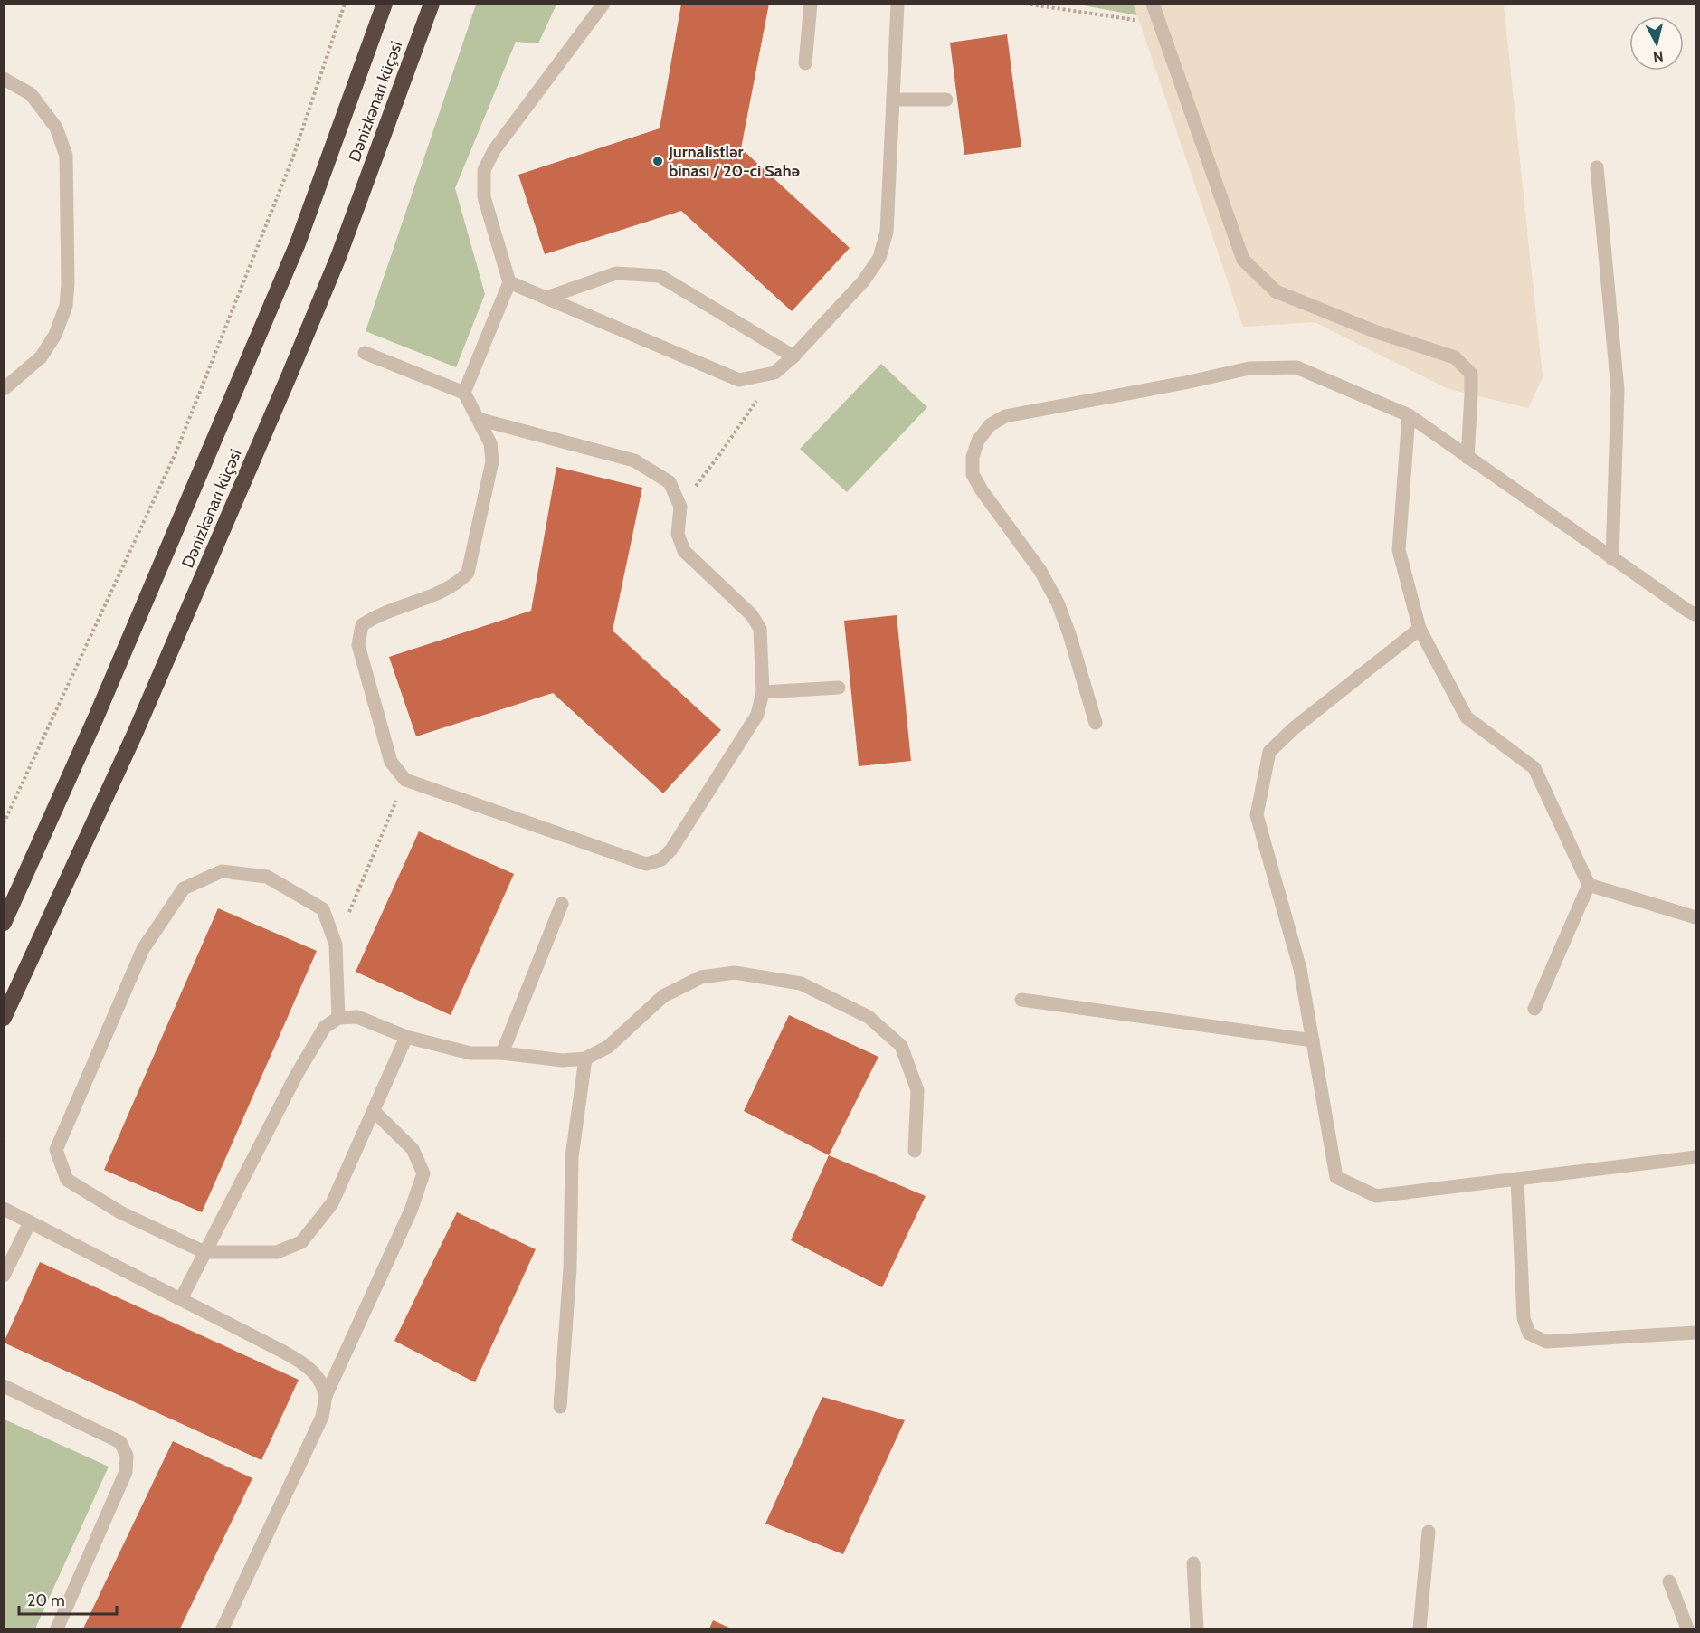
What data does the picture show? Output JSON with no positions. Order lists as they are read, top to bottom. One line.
{"streets":{"highway":["Dənizkənarı küçəsi"]},"places":["Jurnalistlər binası / 20-ci Sahə"],"scale_bar":"20 m","north":"bottom"}
